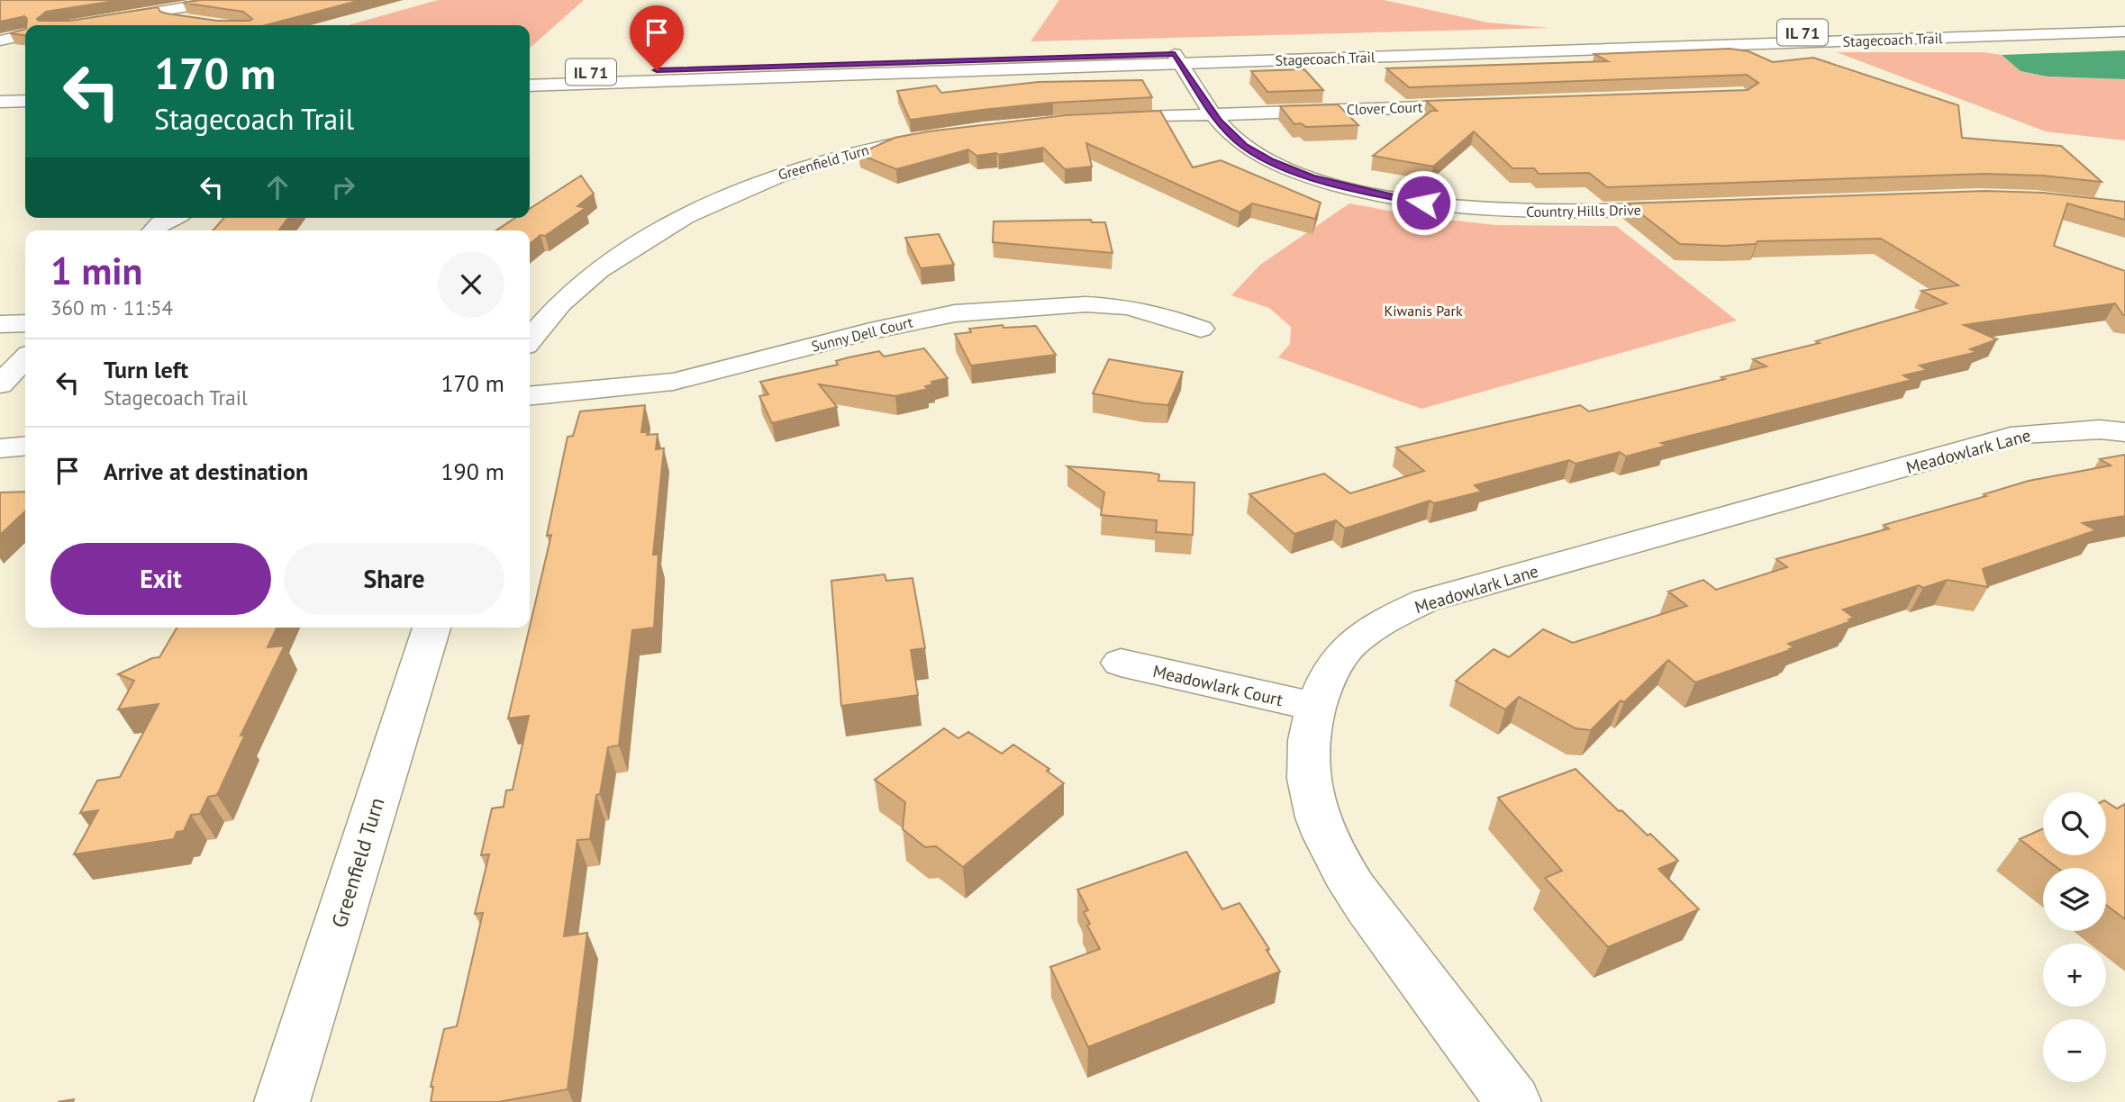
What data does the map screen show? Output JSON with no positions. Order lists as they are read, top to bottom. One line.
{"streets":{"main road":["IL 71","Stagecoach Trail","Clover Court","Greenfield Turn","Country Hills Drive","Sunny Dell Court","Meadowlark Lane","Meadowlark Court"]},"crossings":[["Stagecoach Trail","Country Hills Drive"],["Clover Court","Country Hills Drive"],["Meadowlark Lane","Meadowlark Court"]],"parks":["Kiwanis Park"],"page":{"turn":["170 m","Stagecoach Trail"],"heading":["1 min","360 m · 11:54"],"list":[{"name":"Turn left","note":"Stagecoach Trail","value":"170 m"},{"name":"Arrive at destination","value":"190 m"}],"buttons":["Exit","Share"],"map_buttons":["+","−"]}}
